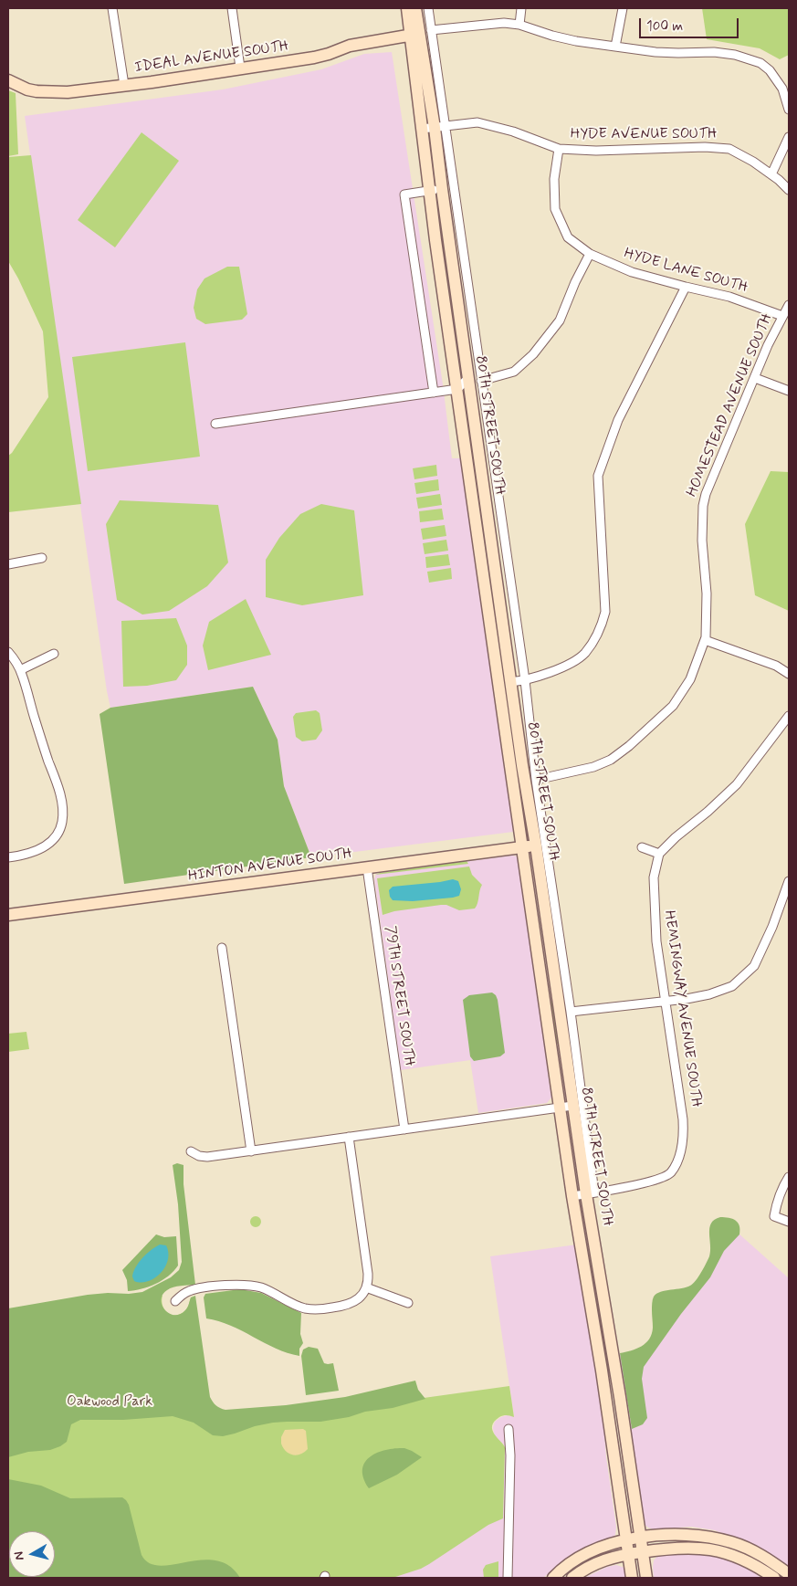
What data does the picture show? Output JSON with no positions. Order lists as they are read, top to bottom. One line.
{"streets":{"main road":["IDEAL AVENUE SOUTH","80TH STREET SOUTH","HINTON AVENUE SOUTH"],"street":["HYDE AVENUE SOUTH","HYDE LANE SOUTH","HOMESTEAD AVENUE SOUTH","79TH STREET SOUTH","HEMINGWAY AVENUE SOUTH"]},"crossings":[["IDEAL AVENUE SOUTH","80TH STREET SOUTH"],["HYDE AVENUE SOUTH","HYDE LANE SOUTH"],["HYDE AVENUE SOUTH","80TH STREET SOUTH"],["HYDE LANE SOUTH","HOMESTEAD AVENUE SOUTH"],["HOMESTEAD AVENUE SOUTH","80TH STREET SOUTH"],["80TH STREET SOUTH","HINTON AVENUE SOUTH"],["80TH STREET SOUTH","HEMINGWAY AVENUE SOUTH"],["HINTON AVENUE SOUTH","79TH STREET SOUTH"]],"parks":["Oakwood Park"],"scale_bar":"100 m","north":"left"}
